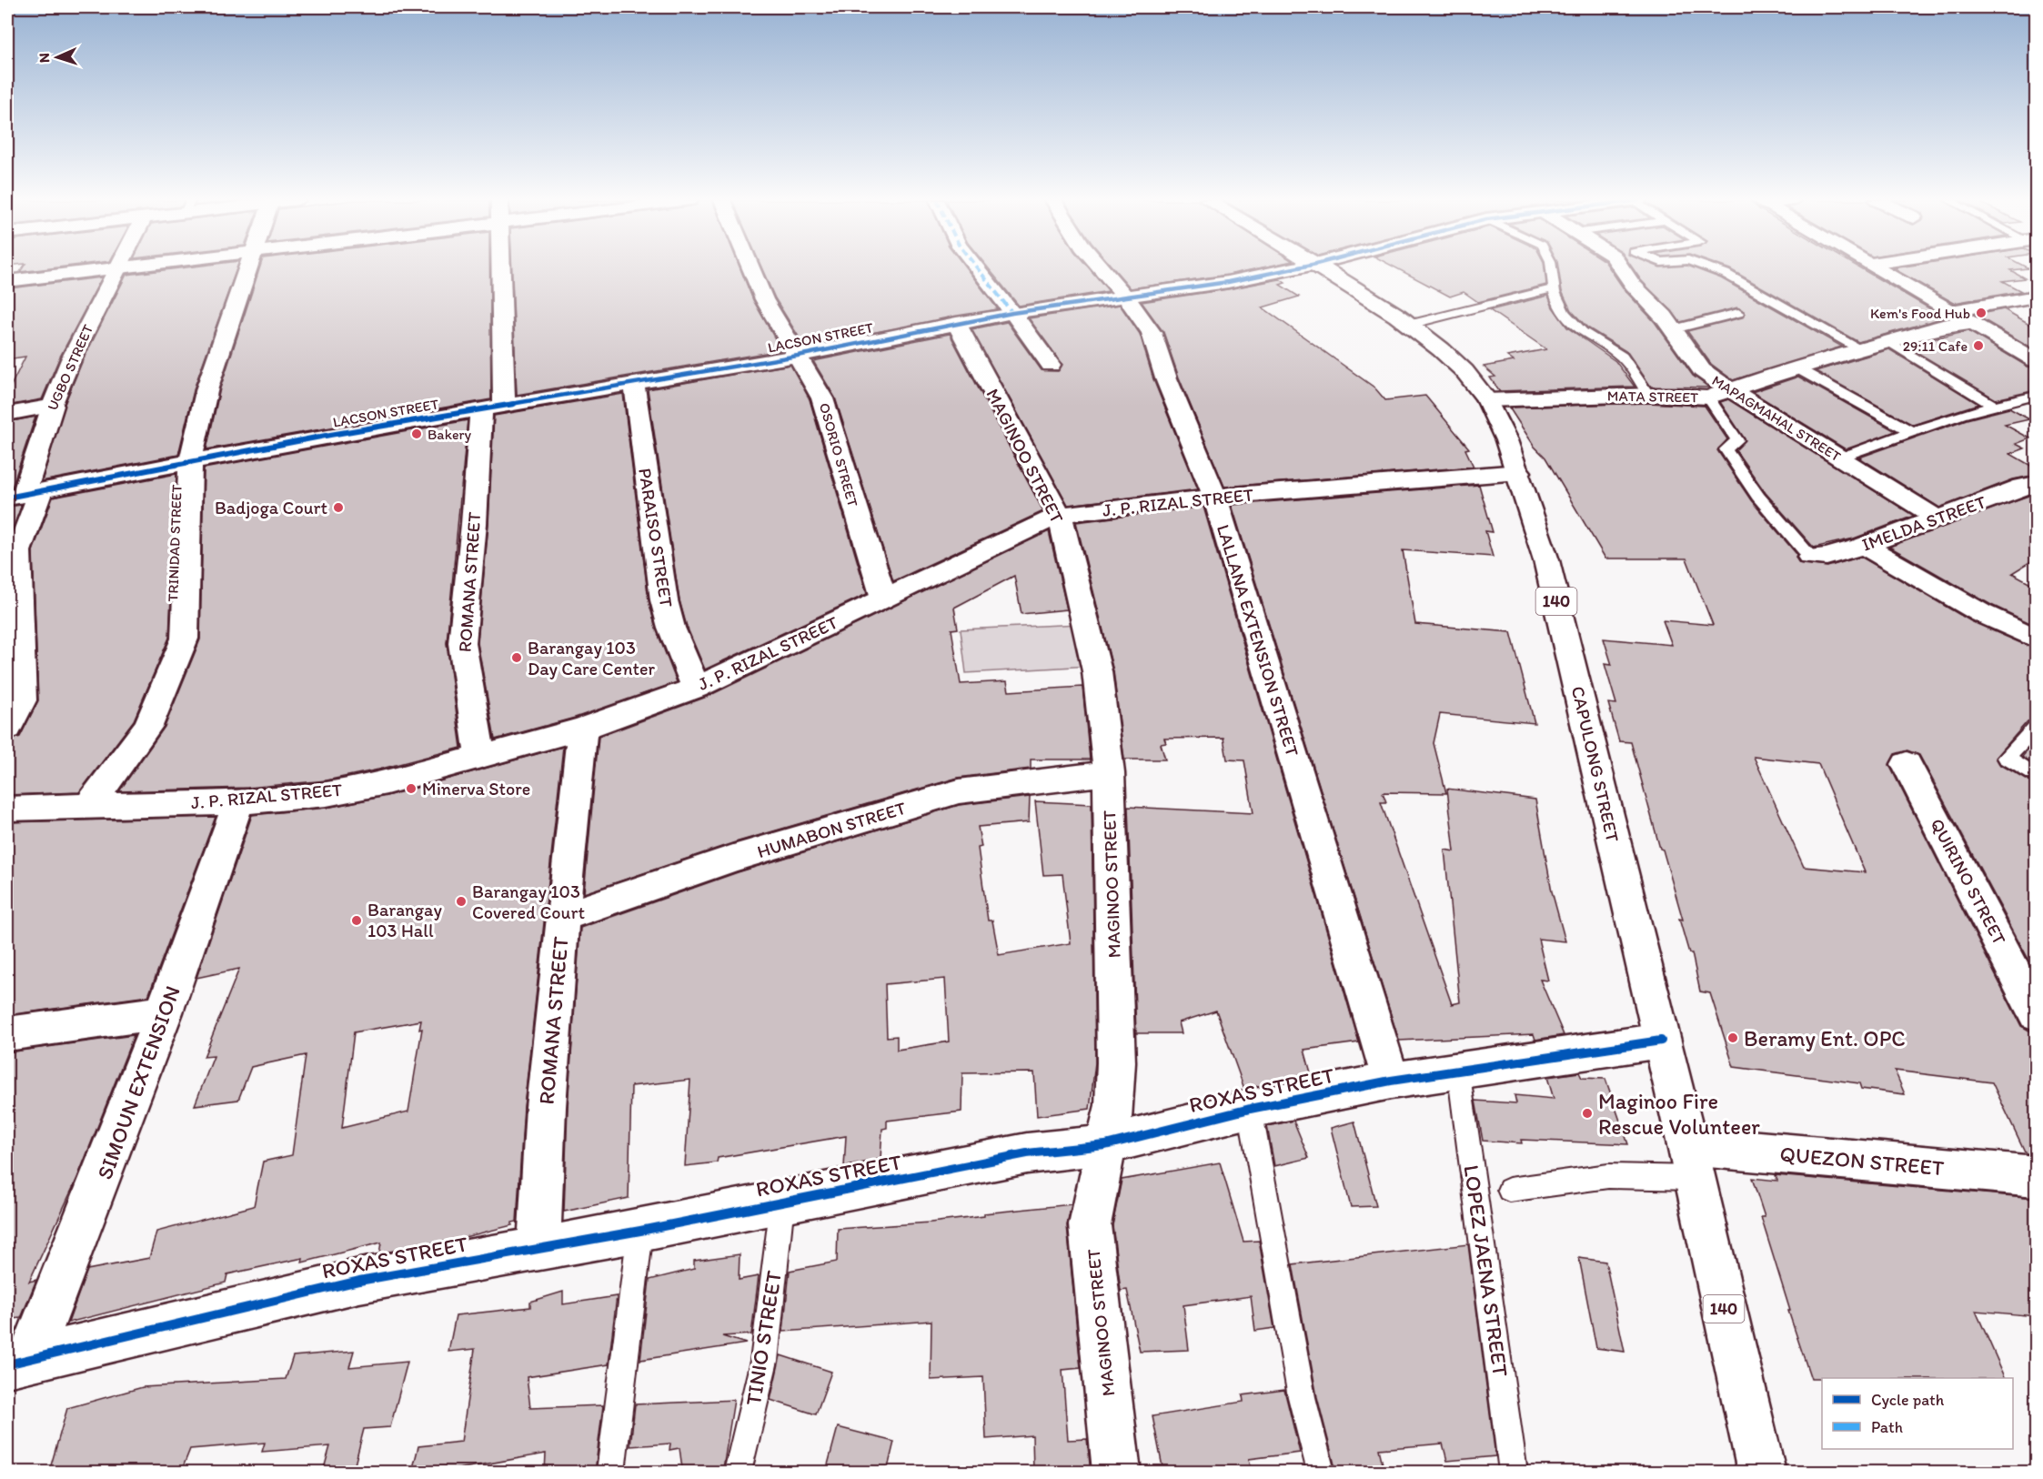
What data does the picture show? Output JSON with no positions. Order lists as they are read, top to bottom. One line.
{"streets":{"street":["LACSON STREET","UGBO STREET","MATA STREET","MAPAGMAHAL STREET","OSORIO STREET","MAGINOO STREET","J. P. RIZAL STREET","IMELDA STREET","PARAISO STREET","TRINIDAD STREET","ROMANA STREET","140","LALLANA EXTENSION STREET","CAPULONG STREET","HUMABON STREET","QUIRINO STREET","SIMOUN EXTENSION","ROXAS STREET","QUEZON STREET"],"lane":["LOPEZ JAENA STREET","TINIO STREET"]},"crossings":[["LACSON STREET","UGBO STREET"],["LACSON STREET","OSORIO STREET"],["LACSON STREET","MAGINOO STREET"],["LACSON STREET","PARAISO STREET"],["LACSON STREET","TRINIDAD STREET"],["LACSON STREET","ROMANA STREET"],["LACSON STREET","LALLANA EXTENSION STREET"],["MATA STREET","MAPAGMAHAL STREET"],["MATA STREET","CAPULONG STREET"],["MAPAGMAHAL STREET","IMELDA STREET"],["OSORIO STREET","J. P. RIZAL STREET"],["MAGINOO STREET","J. P. RIZAL STREET"],["MAGINOO STREET","HUMABON STREET"],["MAGINOO STREET","ROXAS STREET"],["J. P. RIZAL STREET","PARAISO STREET"],["J. P. RIZAL STREET","TRINIDAD STREET"],["J. P. RIZAL STREET","ROMANA STREET"],["J. P. RIZAL STREET","LALLANA EXTENSION STREET"],["J. P. RIZAL STREET","CAPULONG STREET"],["J. P. RIZAL STREET","SIMOUN EXTENSION"],["ROMANA STREET","HUMABON STREET"],["ROMANA STREET","ROXAS STREET"],["LALLANA EXTENSION STREET","ROXAS STREET"],["CAPULONG STREET","ROXAS STREET"],["CAPULONG STREET","QUEZON STREET"],["SIMOUN EXTENSION","ROXAS STREET"],["ROXAS STREET","LOPEZ JAENA STREET"],["ROXAS STREET","TINIO STREET"]],"places":["Kem's Food Hub","29:11 Cafe","Bakery","Badjoga Court","Barangay 103 Day Care Center","Minerva Store","Barangay 103 Covered Court","Barangay 103 Hall","Beramy Ent. OPC","Maginoo Fire Rescue Volunteer"],"legend":["Cycle path","Path"],"north":"left"}
